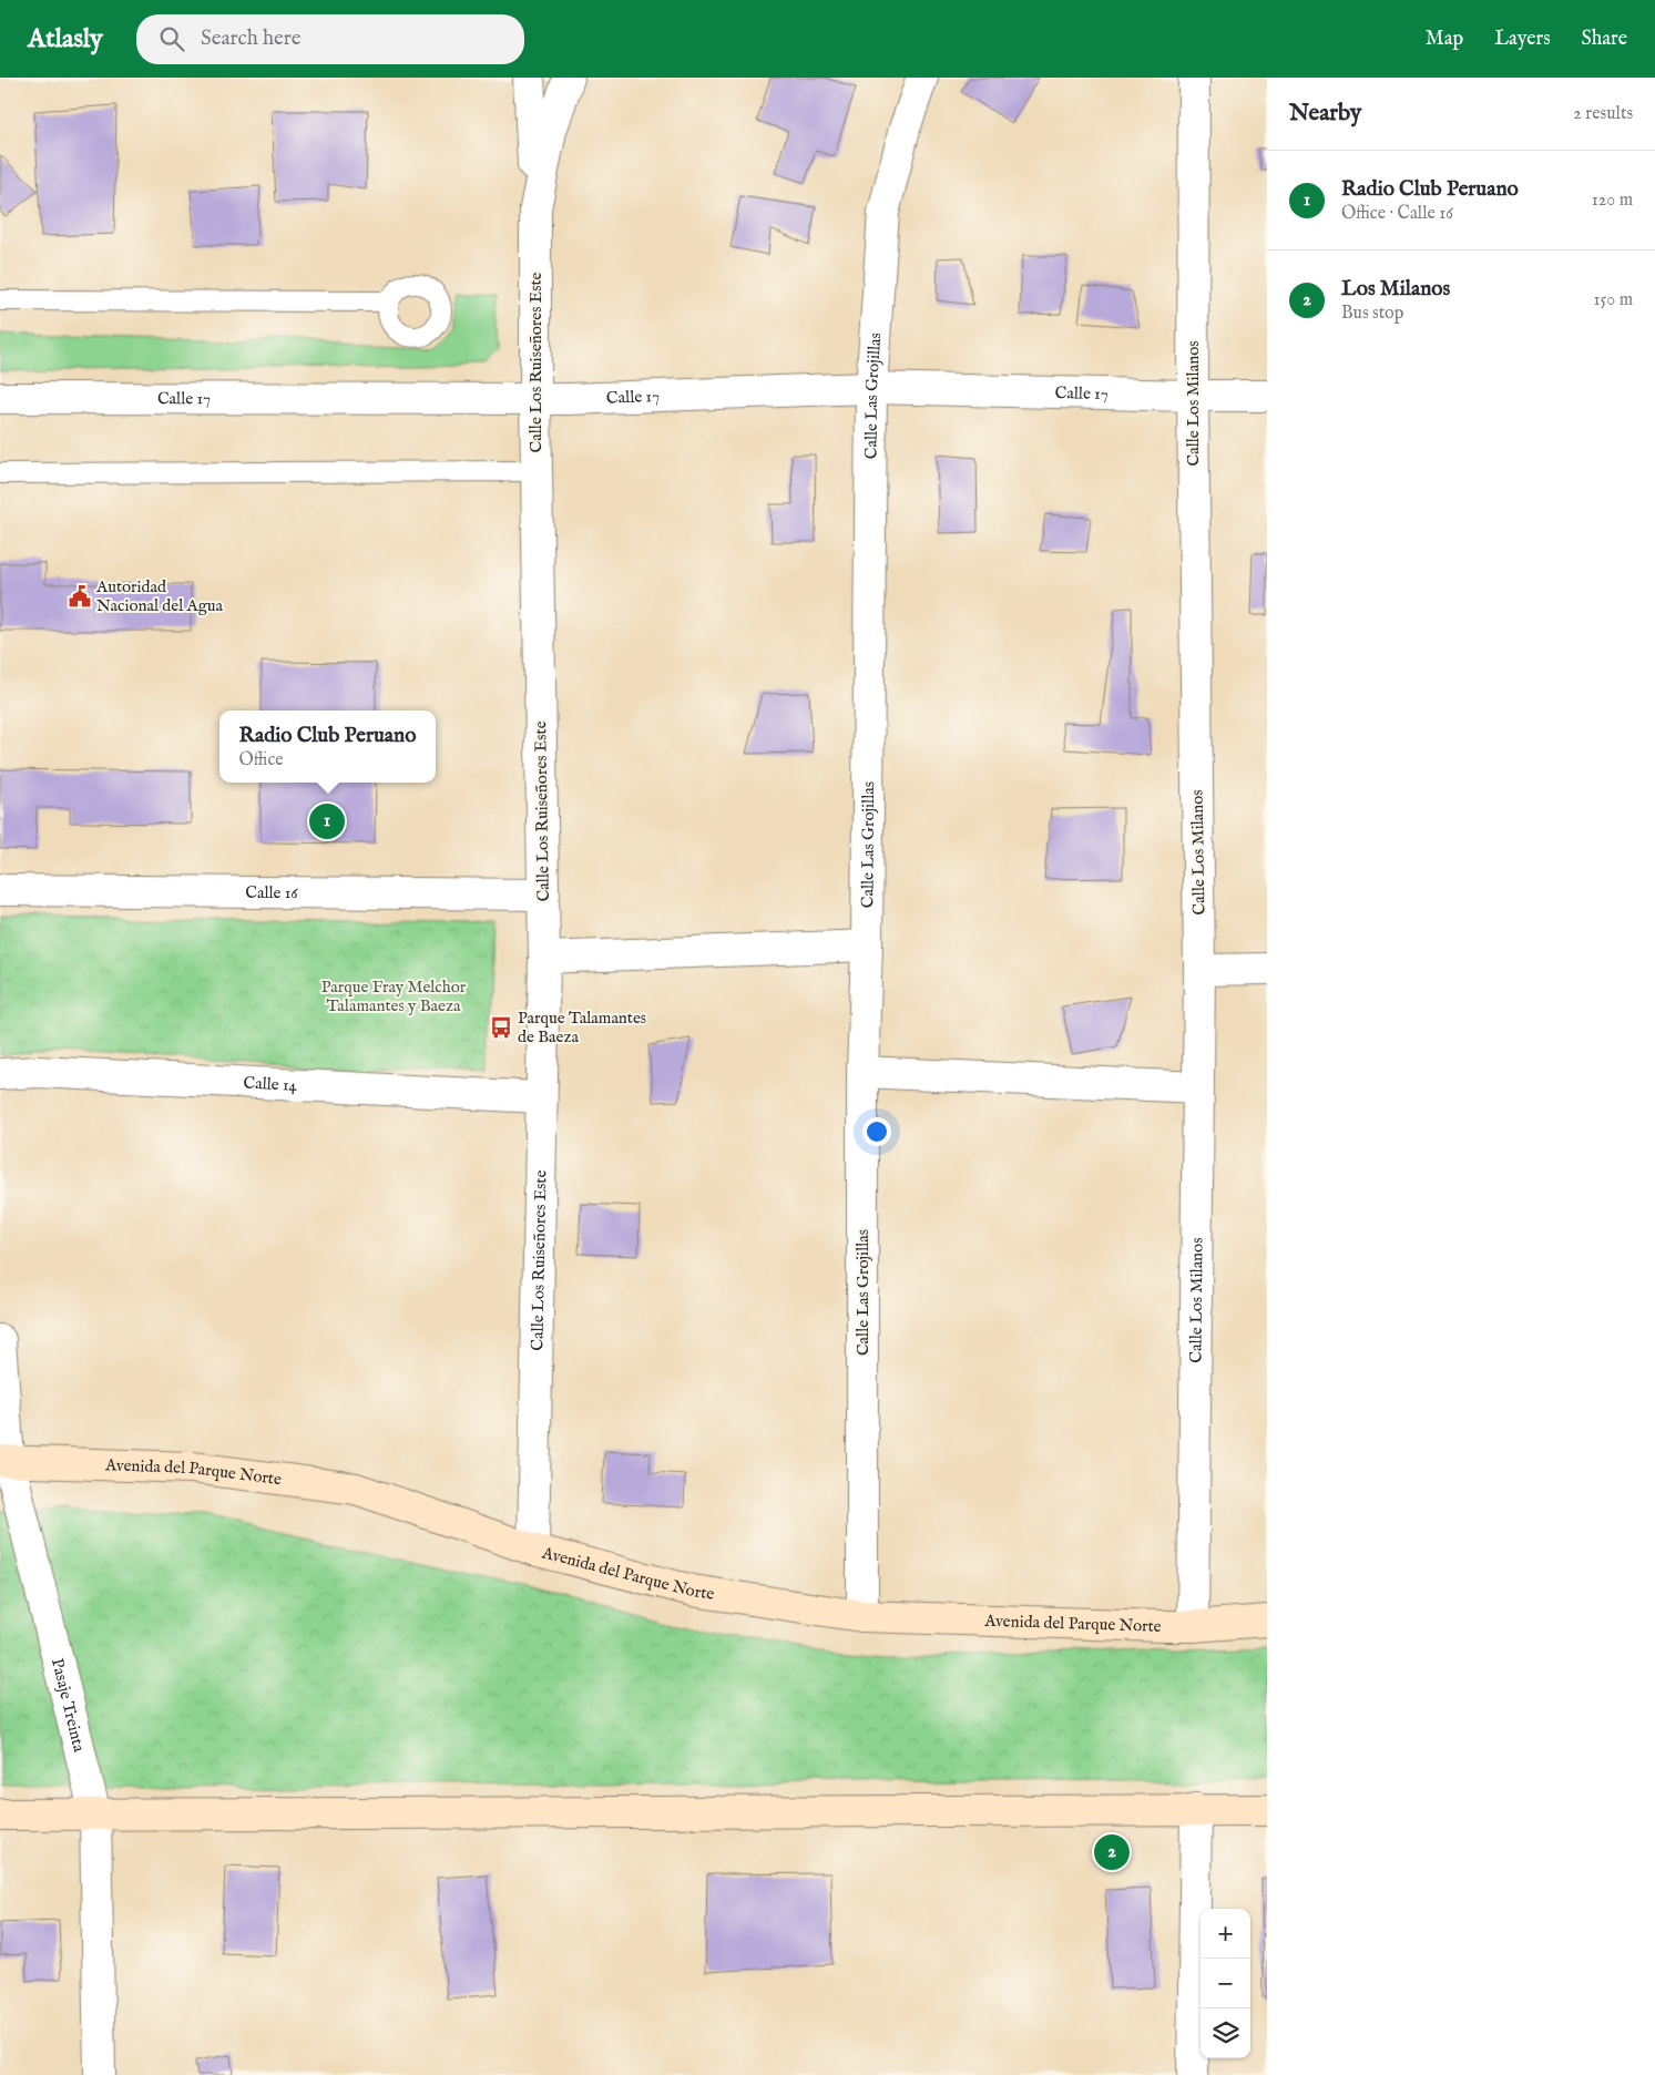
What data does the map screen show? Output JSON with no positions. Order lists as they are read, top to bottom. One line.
{"streets":{"main road":["Avenida del Parque Norte"],"street":["Calle Los Ruiseñores Este","Calle 17","Calle Las Grojillas","Calle Los Milanos","Calle 16","Calle 14","Pasaje Treinta"]},"crossings":[["Calle Los Ruiseñores Este","Calle 17"],["Calle Los Ruiseñores Este","Calle 16"],["Calle Los Ruiseñores Este","Calle 14"],["Calle Los Ruiseñores Este","Avenida del Parque Norte"],["Calle 17","Calle Las Grojillas"],["Calle 17","Calle Los Milanos"],["Calle Las Grojillas","Avenida del Parque Norte"],["Calle Los Milanos","Avenida del Parque Norte"],["Avenida del Parque Norte","Pasaje Treinta"]],"parks":["Parque Fray Melchor Talamantes y Baeza"],"places":{"public building":["Autoridad Nacional del Agua"],"bus stop":["Parque Talamantes de Baeza"]},"page":{"header":"Atlasly","search":"Search here","nav":["Map","Layers","Share"],"heading":["Nearby","2 results"],"list":[{"mark":"1","name":"Radio Club Peruano","note":"Office · Calle 16","value":"120 m"},{"mark":"2","name":"Los Milanos","note":"Bus stop","value":"150 m"}],"popup":["Radio Club Peruano","Office"],"pins":["1","2"],"map_buttons":["+","−"]}}
